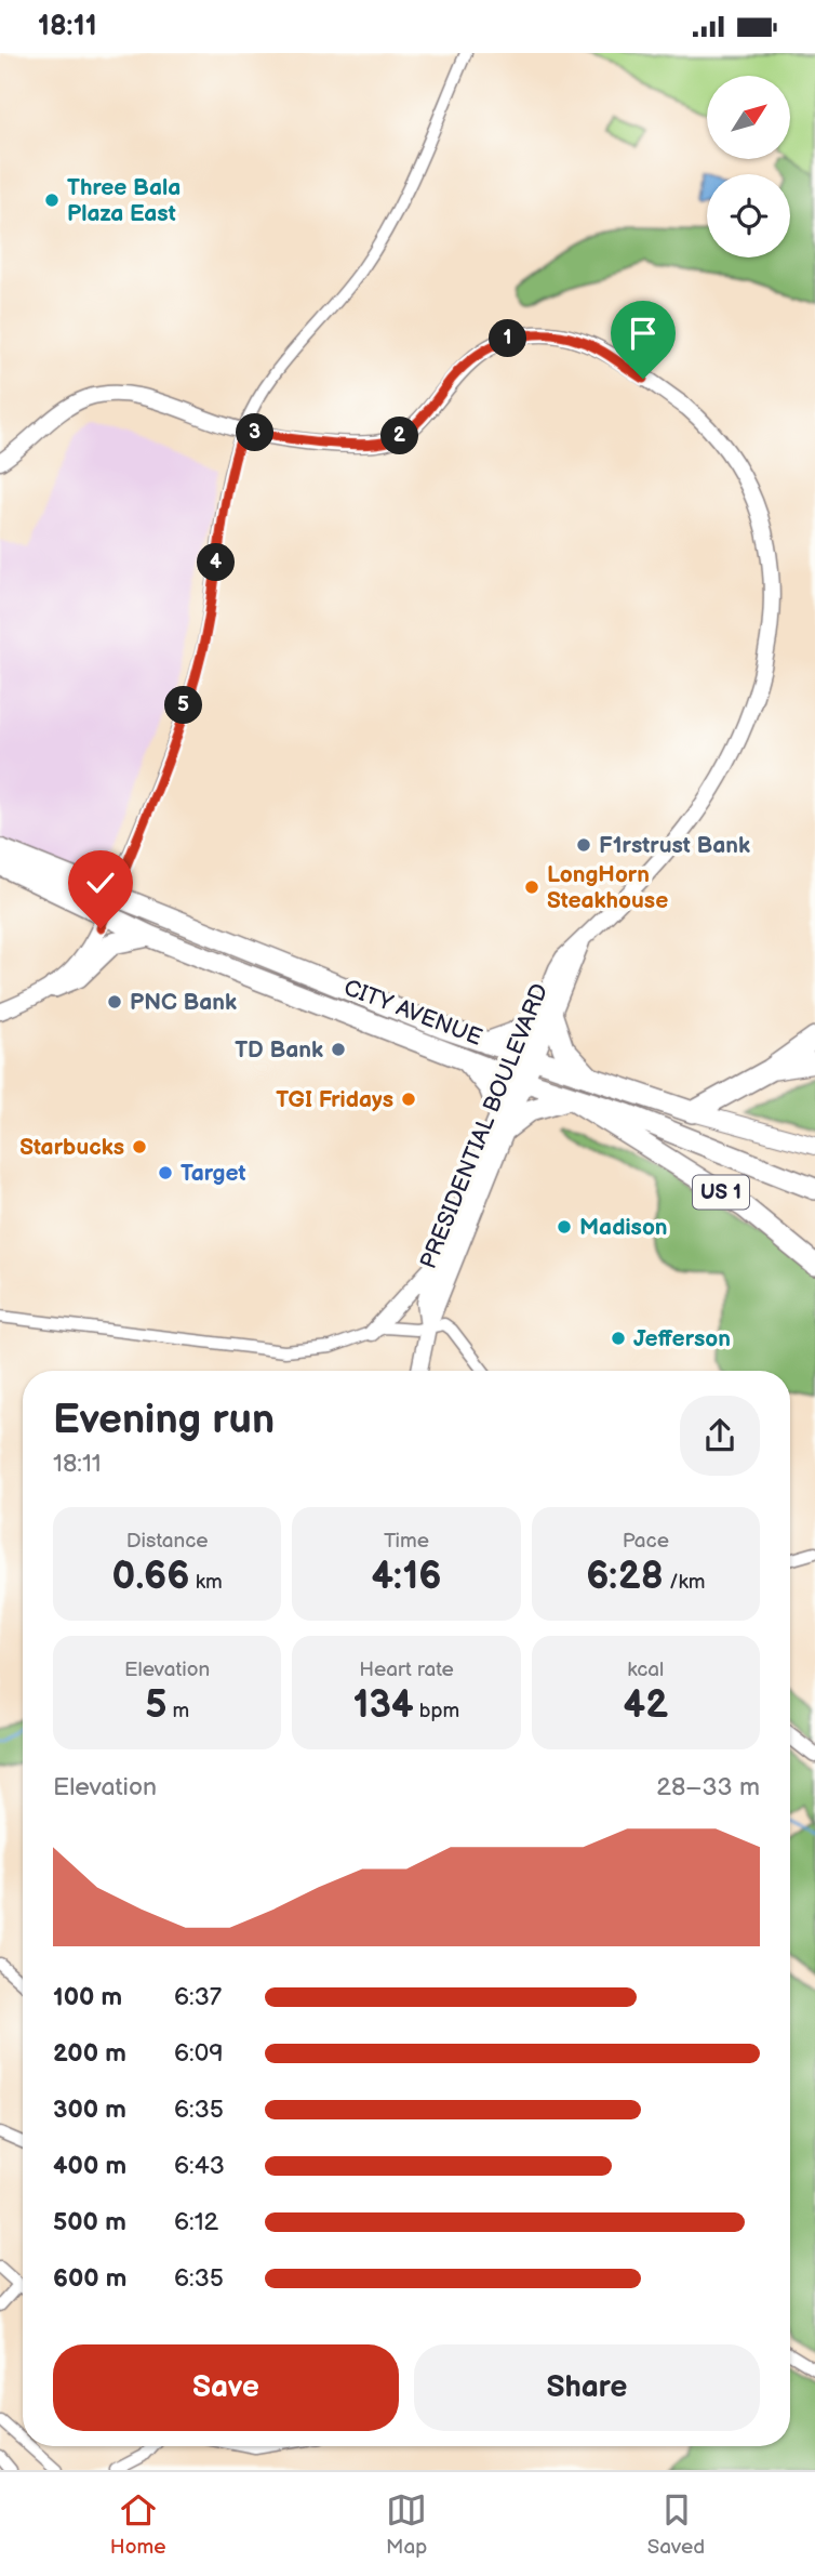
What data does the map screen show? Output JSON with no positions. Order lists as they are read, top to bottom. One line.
{"streets":{"highway":["CITY AVENUE","US 1"],"street":["PRESIDENTIAL BOULEVARD"]},"crossings":[["CITY AVENUE","PRESIDENTIAL BOULEVARD"],["CITY AVENUE","US 1"]],"places":["Three Bala Plaza East","F1rstrust Bank","LongHorn Steakhouse","PNC Bank","TD Bank","TGI Fridays","Starbucks","Target","Madison","Jefferson"],"north":"top right","page":{"status":"18:11","pins":["1","3","2","4","5"],"heading":["Evening run","18:11"],"stats":[["Distance","0.66 km"],["Time","4:16"],["Pace","6:28 /km"],["Elevation","5 m"],["Heart rate","134 bpm"],["kcal","42"]],"chart":["Elevation","28–33 m"],"list":[{"name":"100 m","note":"6:37"},{"name":"200 m","note":"6:09"},{"name":"300 m","note":"6:35"},{"name":"400 m","note":"6:43"},{"name":"500 m","note":"6:12"},{"name":"600 m","note":"6:35"}],"buttons":["Save","Share"],"tabs":["Home","Map","Saved"]}}
